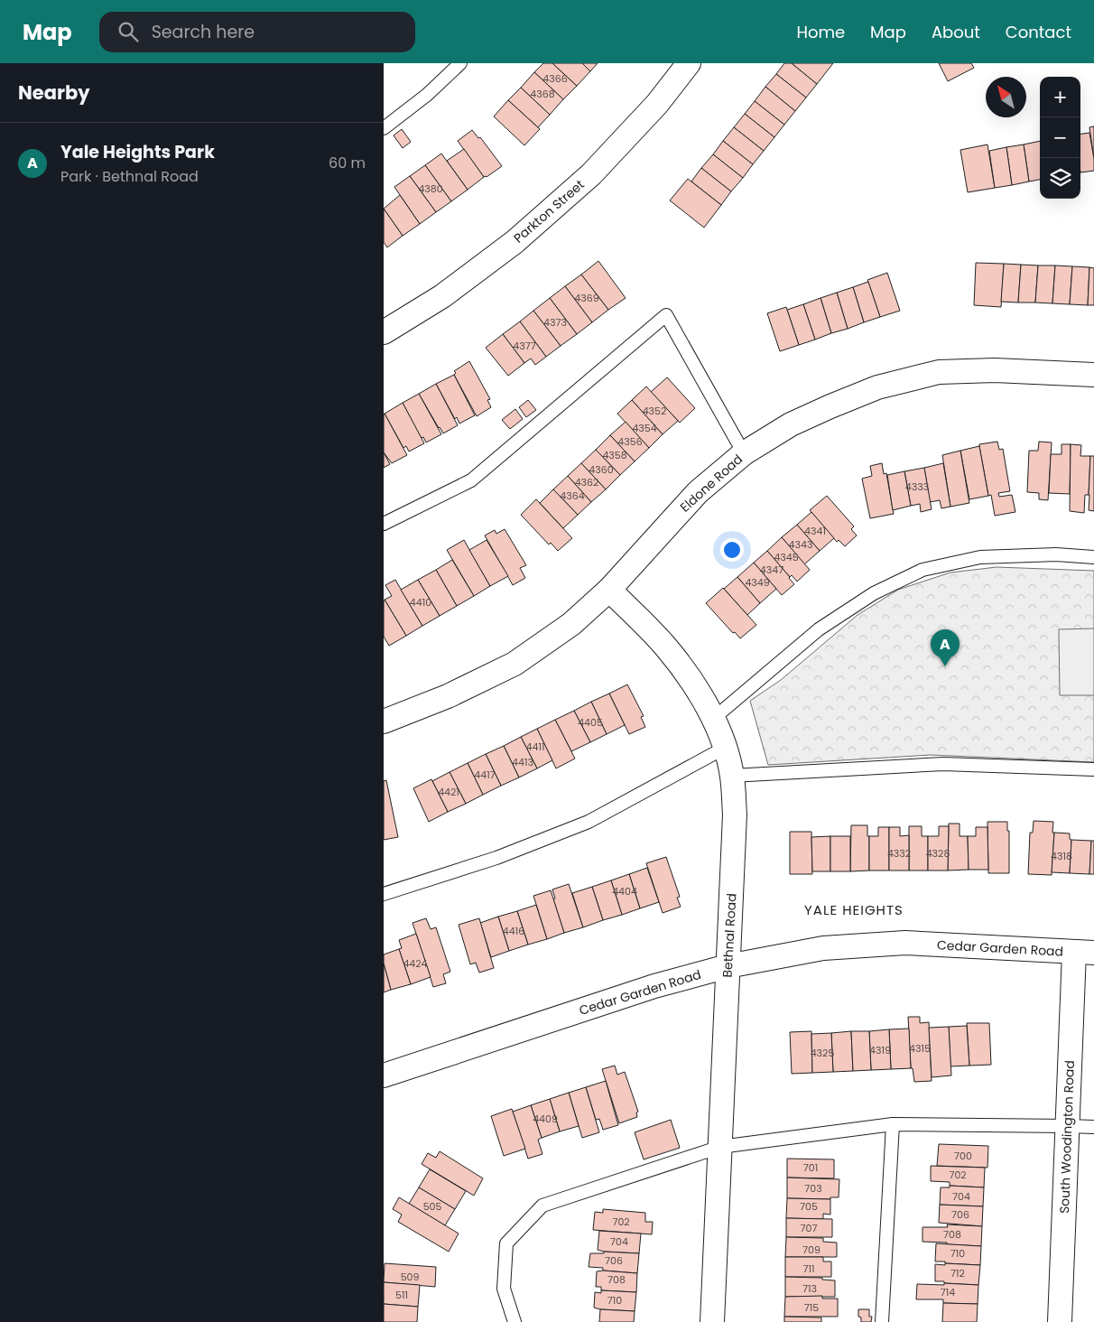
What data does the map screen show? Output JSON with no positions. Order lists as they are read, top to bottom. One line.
{"streets":{"street":["Parkton Street","Eldone Road","Bethnal Road","Cedar Garden Road","South Woodington Road"]},"crossings":[["Eldone Road","Bethnal Road"],["Bethnal Road","Cedar Garden Road"],["Cedar Garden Road","South Woodington Road"]],"districts":["YALE HEIGHTS"],"house_numbers":["4366","4368","4380","4369","4373","4377","4352","4354","4356","4358","4360","4362","4333","4364","4341","4343","4345","4347","4349","4410","4405","4411","4413","4417","4421","4332","4328","4318","4404","4416","4424","4315","4319","4325","4409","700","701","702","703","704","505","705","706","702","707","708","704","709","710","706","711","712","509","708","713","714","511","710","715"],"north":"top left","page":{"header":"Map","search":"Search here","nav":["Home","Map","About","Contact"],"heading":"Nearby","map_buttons":["+","−"],"list":[{"mark":"A","name":"Yale Heights Park","note":"Park · Bethnal Road","value":"60 m"}],"pins":"A"}}
